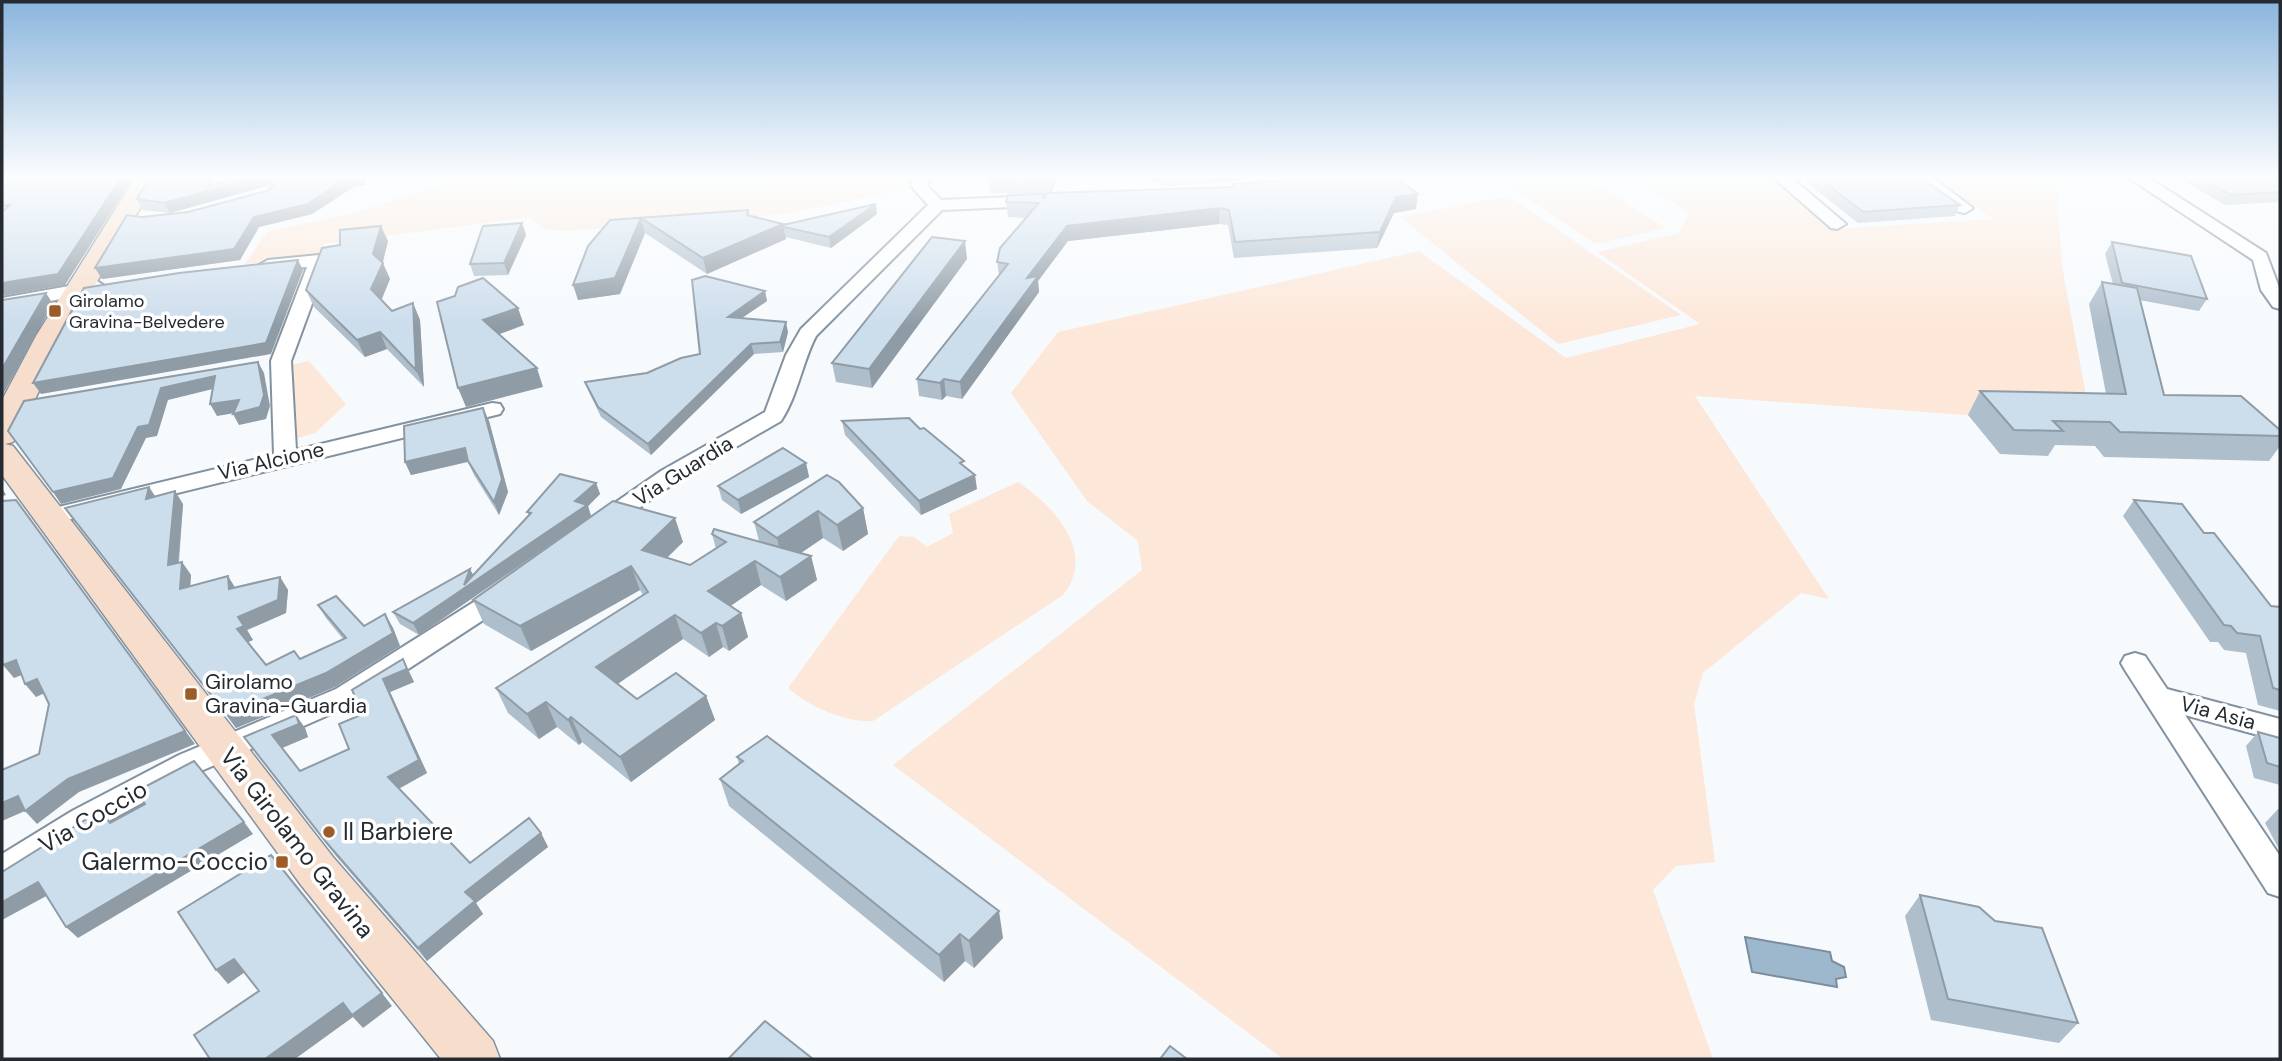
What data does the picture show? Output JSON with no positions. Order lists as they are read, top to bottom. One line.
{"streets":{"main road":["Via Girolamo Gravina"],"street":["Via Alcione","Via Guardia","Via Asia","Via Coccio"]},"crossings":[["Via Alcione","Via Girolamo Gravina"],["Via Coccio","Via Girolamo Gravina"]],"places":{"transit":["Girolamo Gravina-Belvedere","Girolamo Gravina-Guardia","Galermo-Coccio"],"other":["Il Barbiere"]}}
